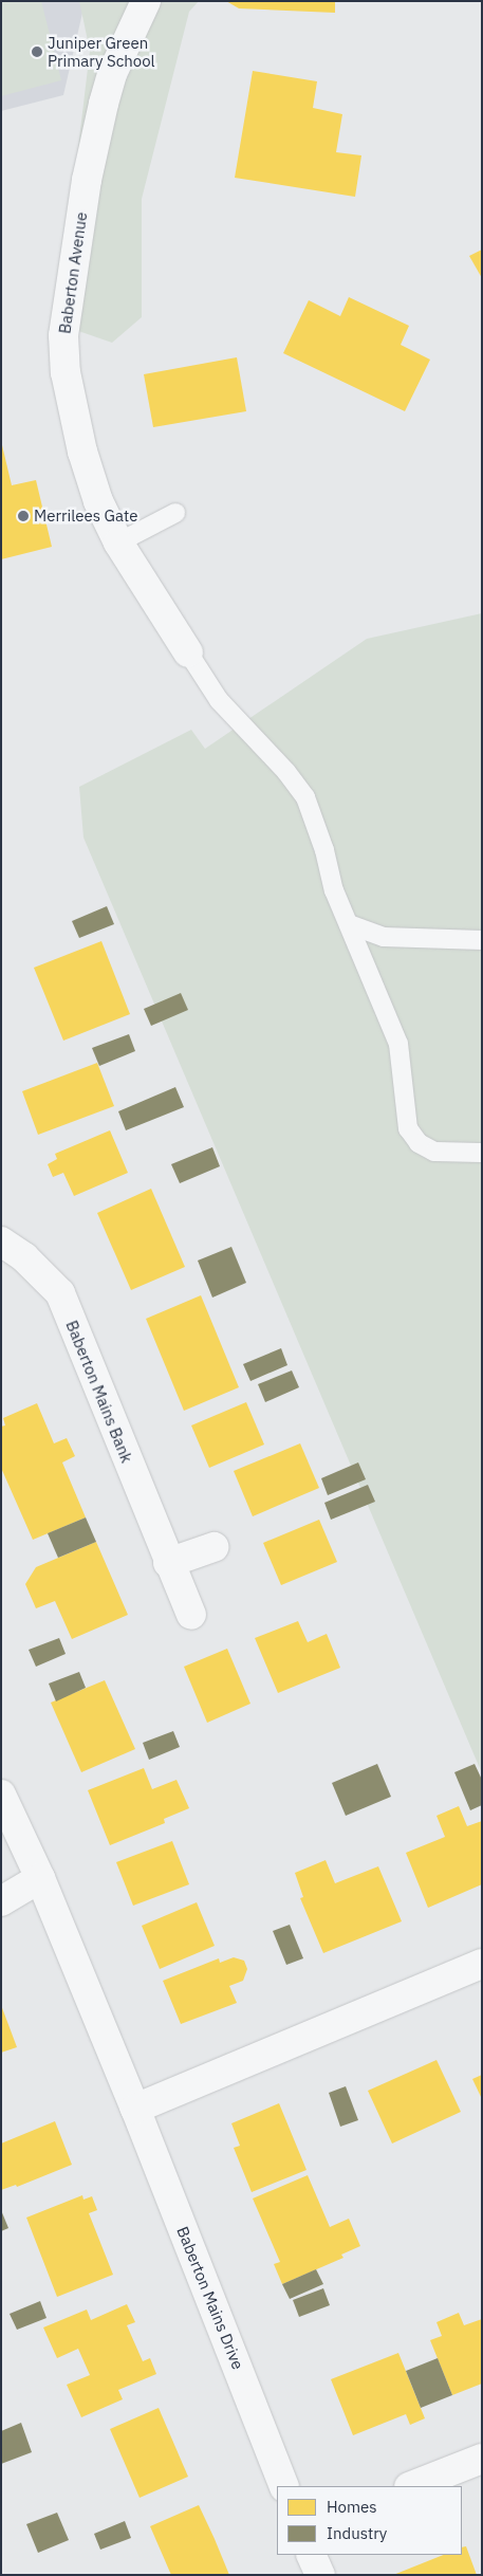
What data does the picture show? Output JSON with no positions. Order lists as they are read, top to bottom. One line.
{"streets":{"street":["Baberton Avenue","Baberton Mains Bank","Baberton Mains Drive"]},"places":["Juniper Green Primary School","Merrilees Gate"],"legend":["Homes","Industry"]}
